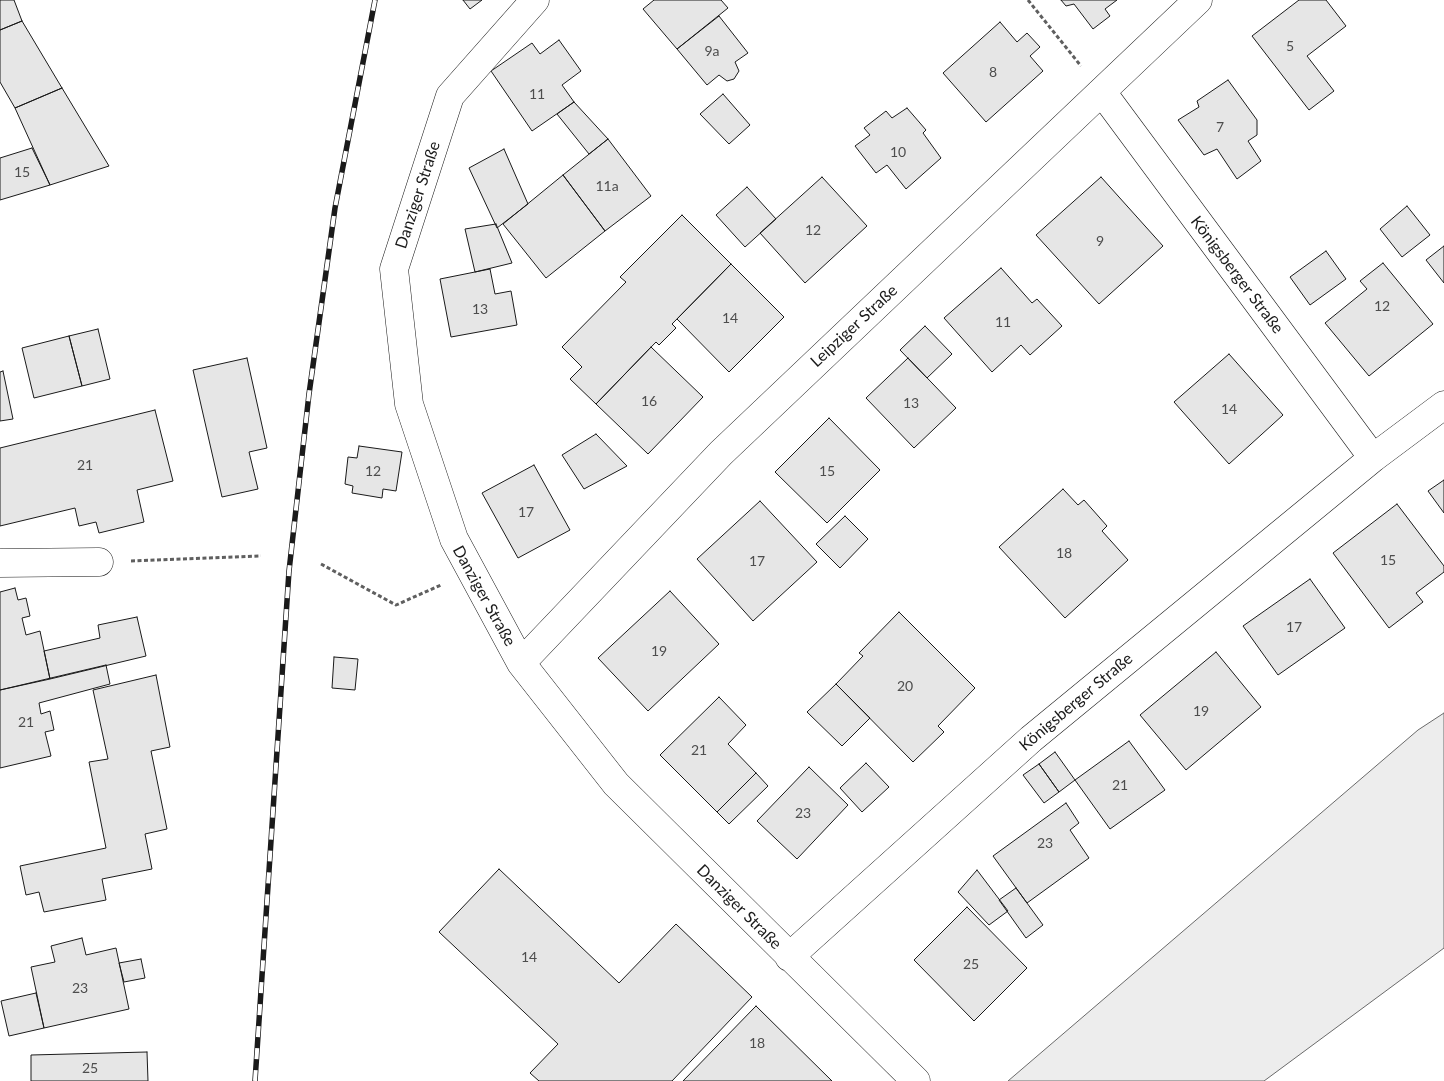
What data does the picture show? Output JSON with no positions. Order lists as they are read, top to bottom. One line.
{"streets":{"street":["Danziger Straße","Königsberger Straße","Leipziger Straße"]},"crossings":[["Danziger Straße","Königsberger Straße"],["Danziger Straße","Leipziger Straße"],["Königsberger Straße","Leipziger Straße"]],"house_numbers":["5","9a","8","11","7","10","15","11a","12","9","12","13","14","11","16","13","14","21","12","15","17","18","15","17","17","19","20","19","21","21","21","23","23","14","25","23","18","25"]}
